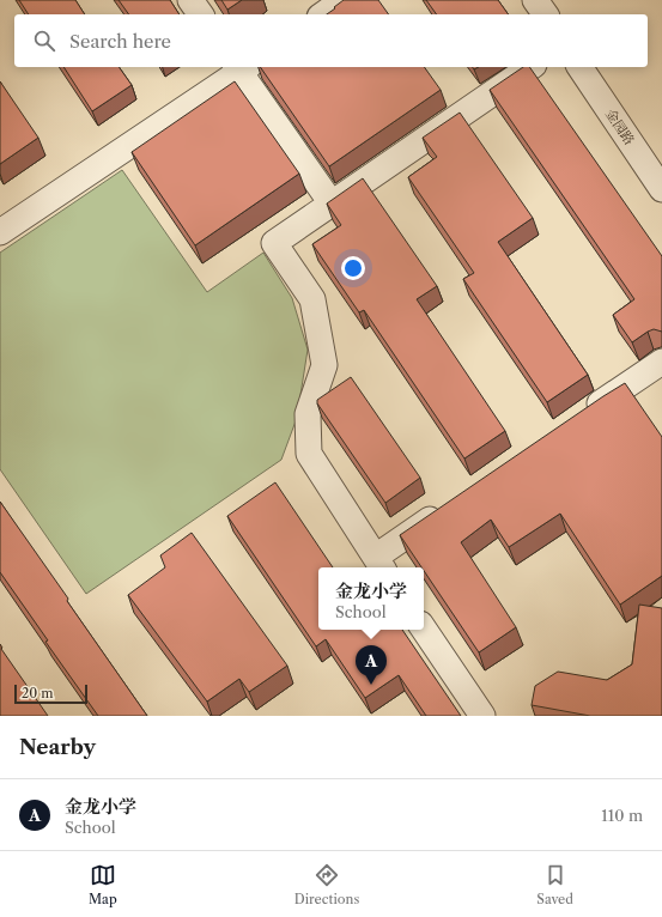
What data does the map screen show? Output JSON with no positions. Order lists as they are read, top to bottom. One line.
{"streets":{"street":["金园路"]},"scale_bar":"20 m","page":{"search":"Search here","popup":["金龙小学","School"],"pins":"A","scale":"20 m","heading":"Nearby","list":[{"mark":"A","name":"金龙小学","note":"School","value":"110 m"}],"nav":["Map","Directions","Saved"]}}
